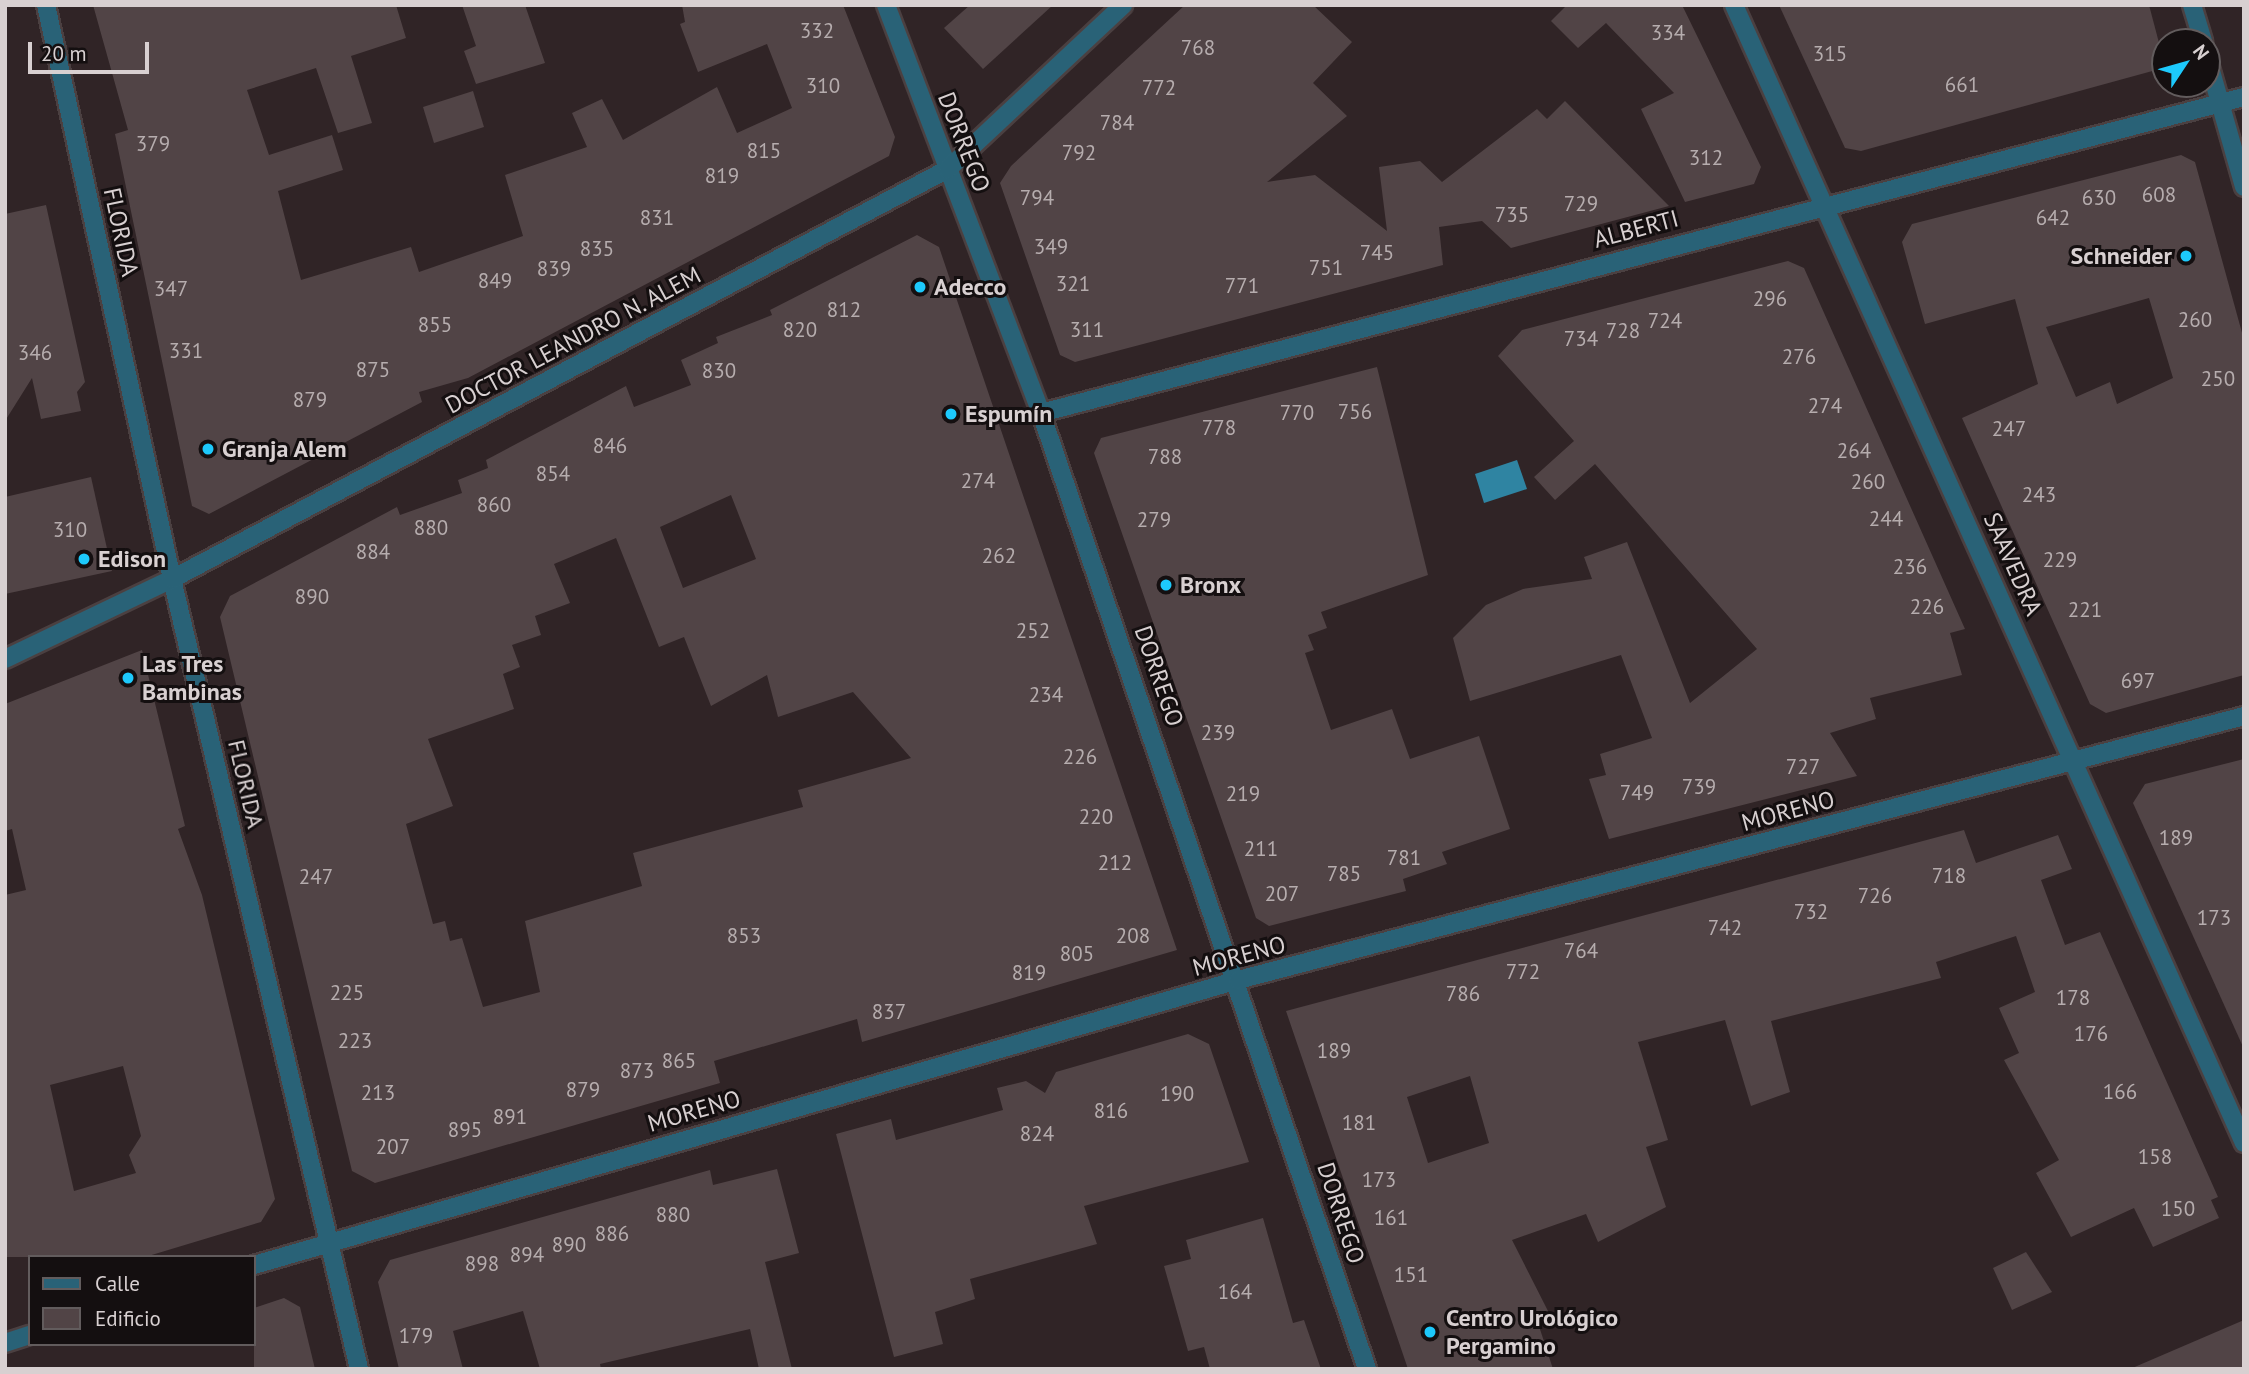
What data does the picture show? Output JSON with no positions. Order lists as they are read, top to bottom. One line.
{"streets":{"street":["DORREGO","ALBERTI","FLORIDA","DOCTOR LEANDRO N. ALEM","SAAVEDRA","MORENO"]},"crossings":[["DORREGO","ALBERTI"],["DORREGO","DOCTOR LEANDRO N. ALEM"],["DORREGO","MORENO"],["ALBERTI","SAAVEDRA"],["FLORIDA","DOCTOR LEANDRO N. ALEM"],["FLORIDA","MORENO"],["SAAVEDRA","MORENO"]],"places":["Schneider","Adecco","Espumín","Granja Alem","Edison","Bronx","Las Tres Bambinas","Centro Urológico Pergamino"],"house_numbers":["332","334","768","315","661","310","772","784","379","815","792","312","819","608","794","630","729","735","831","642","349","835","745","751","839","849","321","771","347","296","812","260","724","855","820","311","728","734","331","346","276","875","830","250","879","274","756","770","778","247","846","264","788","854","274","260","243","860","244","279","880","310","884","262","229","236","890","226","221","252","697","234","239","226","727","739","749","219","220","189","211","781","212","785","718","247","207","726","732","173","742","853","208","764","805","772","819","225","786","178","837","176","223","189","865","873","879","166","213","190","816","891","181","895","824","207","158","173","150","880","161","886","890","894","898","151","164","179"],"legend":["Calle","Edificio"],"scale_bar":"20 m","north":"top right"}
